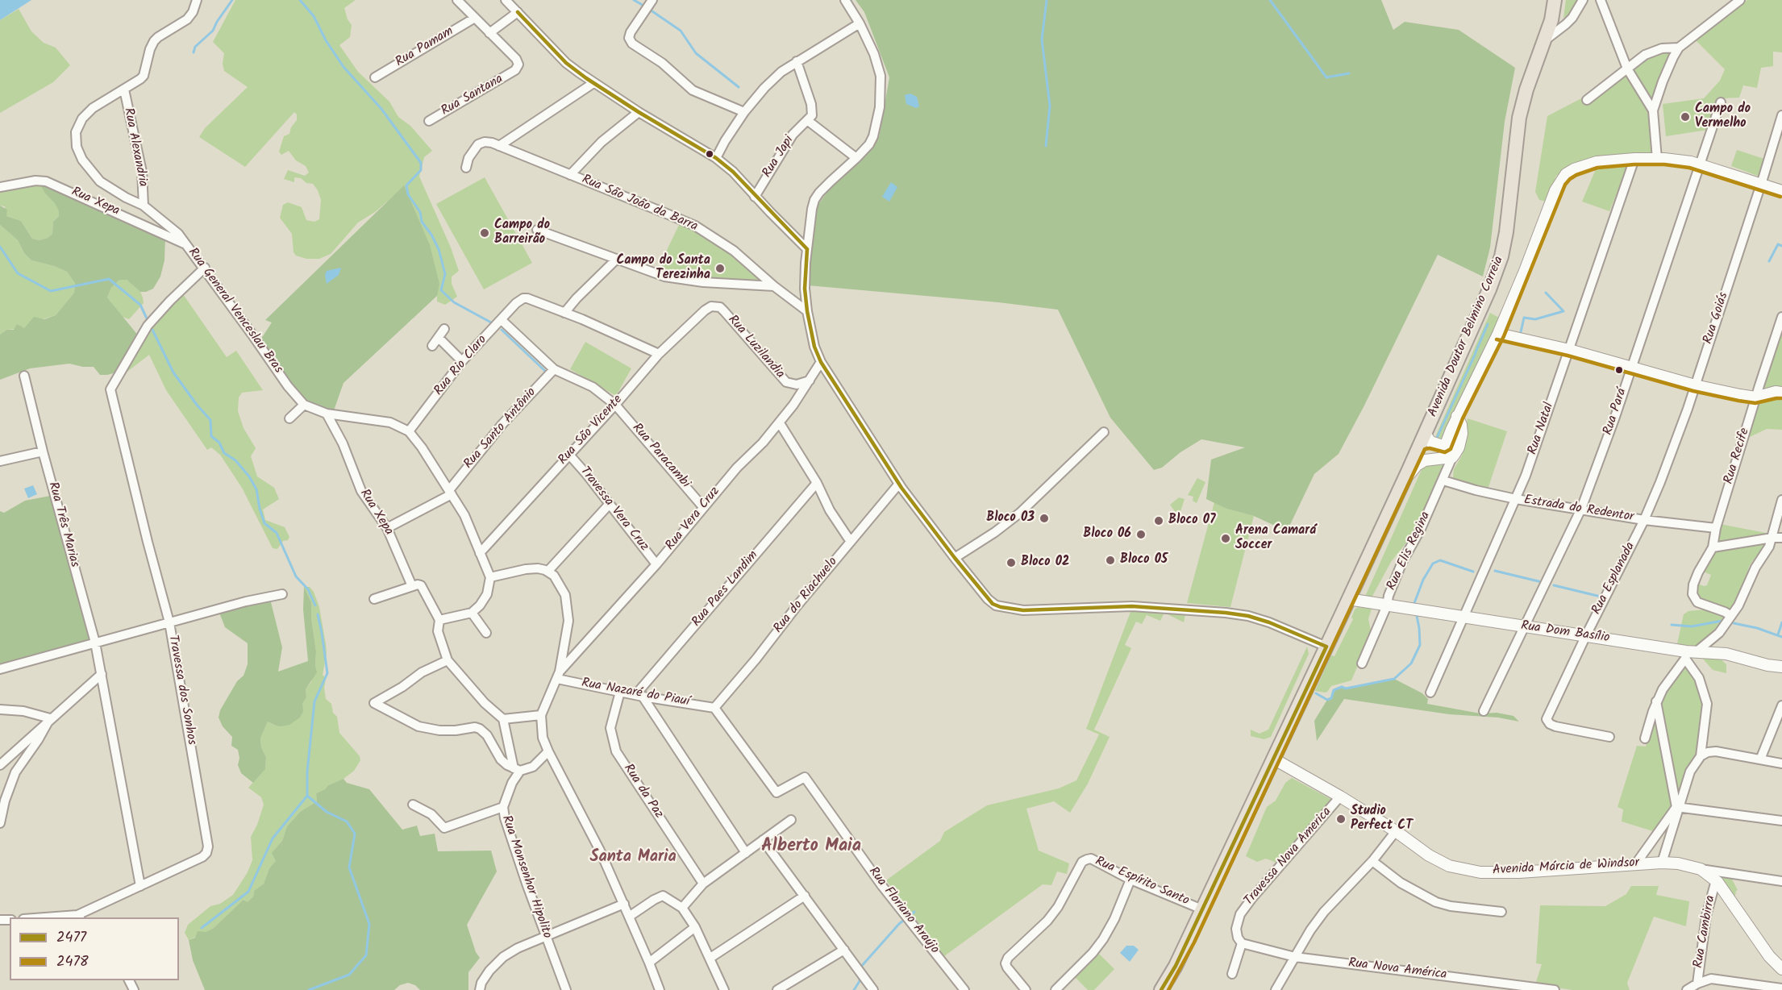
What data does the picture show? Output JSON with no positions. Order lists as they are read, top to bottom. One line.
{"streets":{"main road":["Avenida Doutor Belmino Correia"],"street":["Rua Pamam","Rua Santana","Rua Alexandria","Rua Japi","Rua Xepa","Rua São João da Barra","Rua General Venceslau Bras","Rua Goiás","Rua Luzilandia","Rua Rio Claro","Rua Pará","Rua Santo Antônio","Rua Natal","Rua São Vicente","Rua Paracambi","Rua Recife","Travessa Vera Cruz","Estrada do Redentor","Rua Vera Cruz","Rua Três Marias","Rua Elis Regina","Rua Esplanada","Rua Paes Landim","Rua do Riachuelo","Rua Dom Basílio","Travessa dos Sonhos","Rua Nazaré do Piauí","Rua da Paz","Travessa Nova America","Avenida Márcia de Windsor","Rua Monsenhor Hipolito","Rua Espírito Santo","Rua Floriano Araújo","Rua Cambirra","Rua Nova América"]},"crossings":[["Rua Alexandria","Rua General Venceslau Bras"],["Rua Xepa","Rua General Venceslau Bras"],["Rua General Venceslau Bras","Rua Rio Claro"],["Rua General Venceslau Bras","Travessa dos Sonhos"],["Rua Goiás","Estrada do Redentor"],["Rua Goiás","Rua Esplanada"],["Avenida Doutor Belmino Correia","Rua Dom Basílio"],["Avenida Doutor Belmino Correia","Avenida Márcia de Windsor"],["Avenida Doutor Belmino Correia","Rua Espírito Santo"],["Rua Luzilandia","Rua São Vicente"],["Rua Luzilandia","Rua Vera Cruz"],["Rua Rio Claro","Rua Paracambi"],["Rua Pará","Estrada do Redentor"],["Rua Pará","Rua Dom Basílio"],["Rua Santo Antônio","Rua Paracambi"],["Rua Natal","Estrada do Redentor"],["Rua Natal","Rua Dom Basílio"],["Rua São Vicente","Rua Paracambi"],["Rua São Vicente","Travessa Vera Cruz"],["Rua Paracambi","Rua Vera Cruz"],["Rua Recife","Estrada do Redentor"],["Travessa Vera Cruz","Rua Vera Cruz"],["Estrada do Redentor","Rua Elis Regina"],["Estrada do Redentor","Rua Esplanada"],["Rua Vera Cruz","Rua Nazaré do Piauí"],["Rua Três Marias","Travessa dos Sonhos"],["Rua Elis Regina","Rua Dom Basílio"],["Rua Esplanada","Rua Dom Basílio"],["Rua Paes Landim","Rua Nazaré do Piauí"],["Rua do Riachuelo","Rua Nazaré do Piauí"],["Rua do Riachuelo","Rua Floriano Araújo"],["Rua Nazaré do Piauí","Rua da Paz"],["Rua Nazaré do Piauí","Rua Floriano Araújo"],["Travessa Nova America","Avenida Márcia de Windsor"],["Travessa Nova America","Rua Nova América"],["Avenida Márcia de Windsor","Rua Cambirra"]],"districts":["Alberto Maia","Santa Maria"],"places":["Campo do Vermelho","Campo do Barreirão","Campo do Santa Terezinha","Bloco 03","Bloco 07","Bloco 06","Arena Camará Soccer","Bloco 05","Bloco 02","Studio Perfect CT"],"lines":["transit line 2477","transit line 2478"],"legend":["2477","2478"]}
